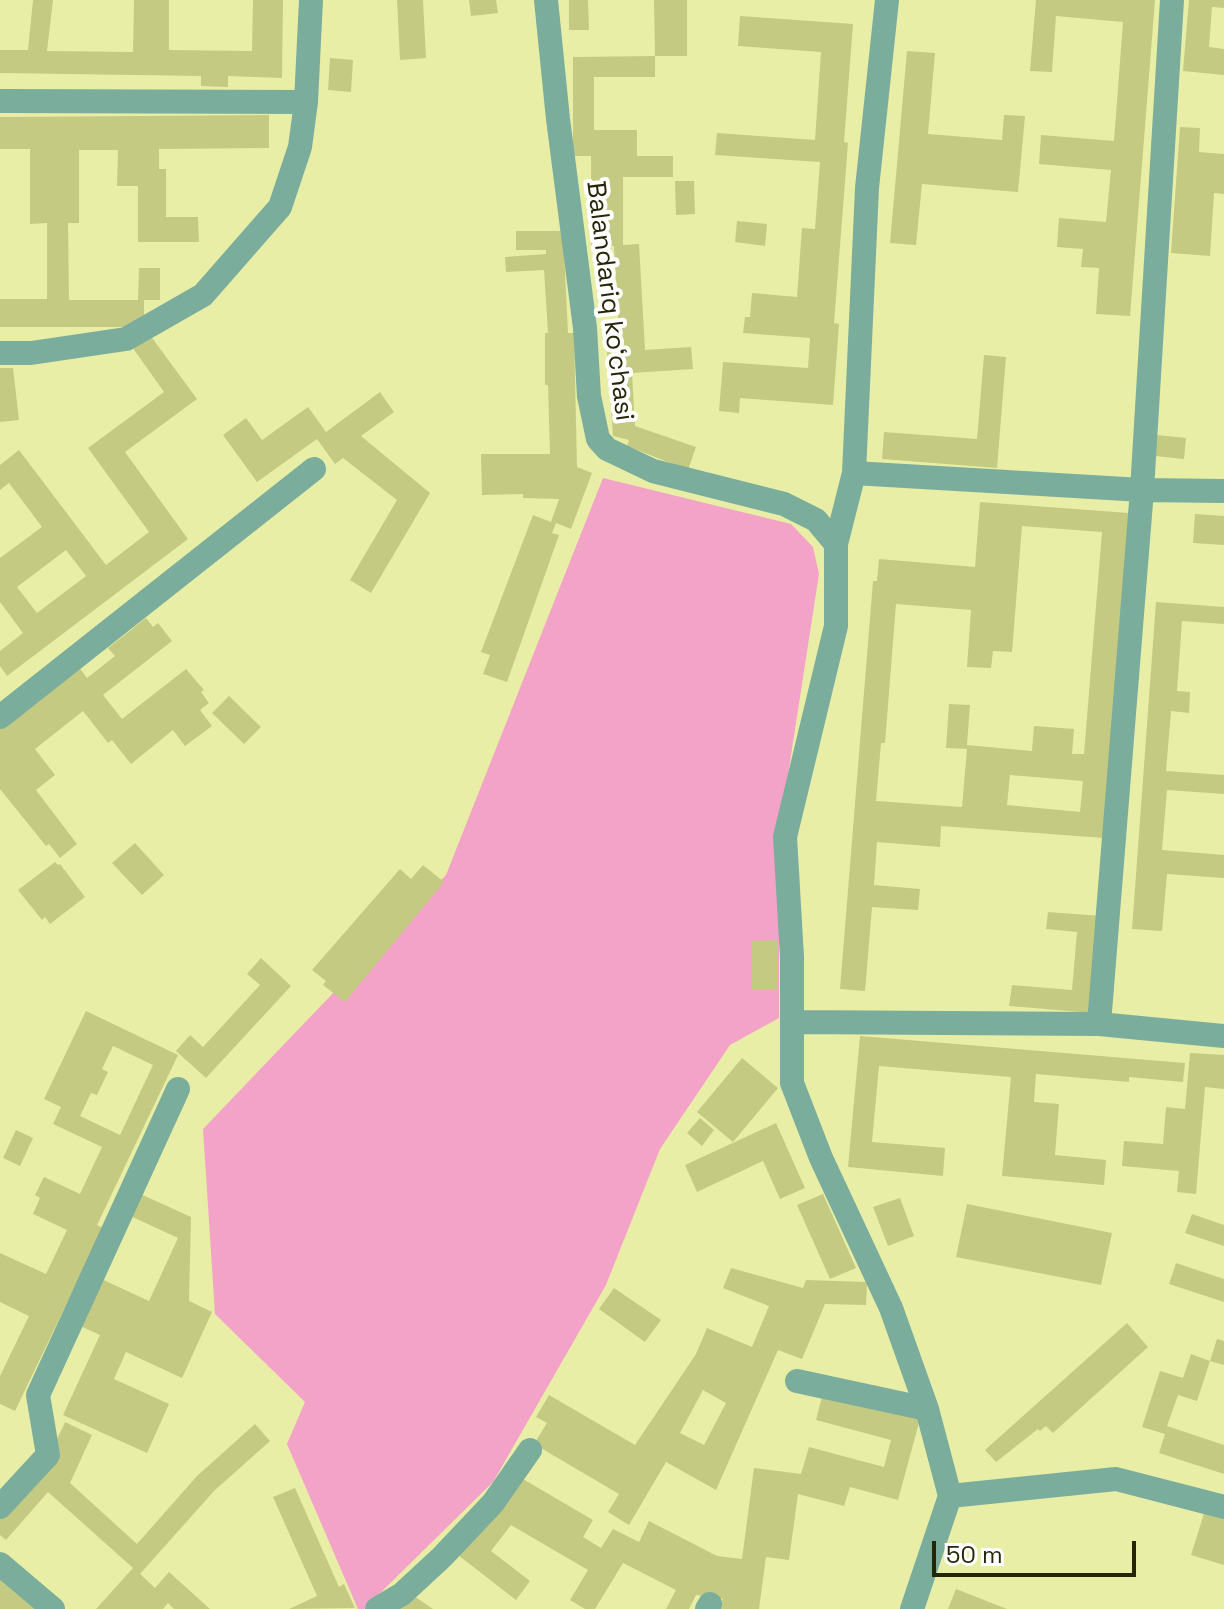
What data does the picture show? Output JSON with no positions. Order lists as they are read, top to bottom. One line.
{"streets":{"street":["Balandariq koʻchasi"]},"scale_bar":"50 m"}
